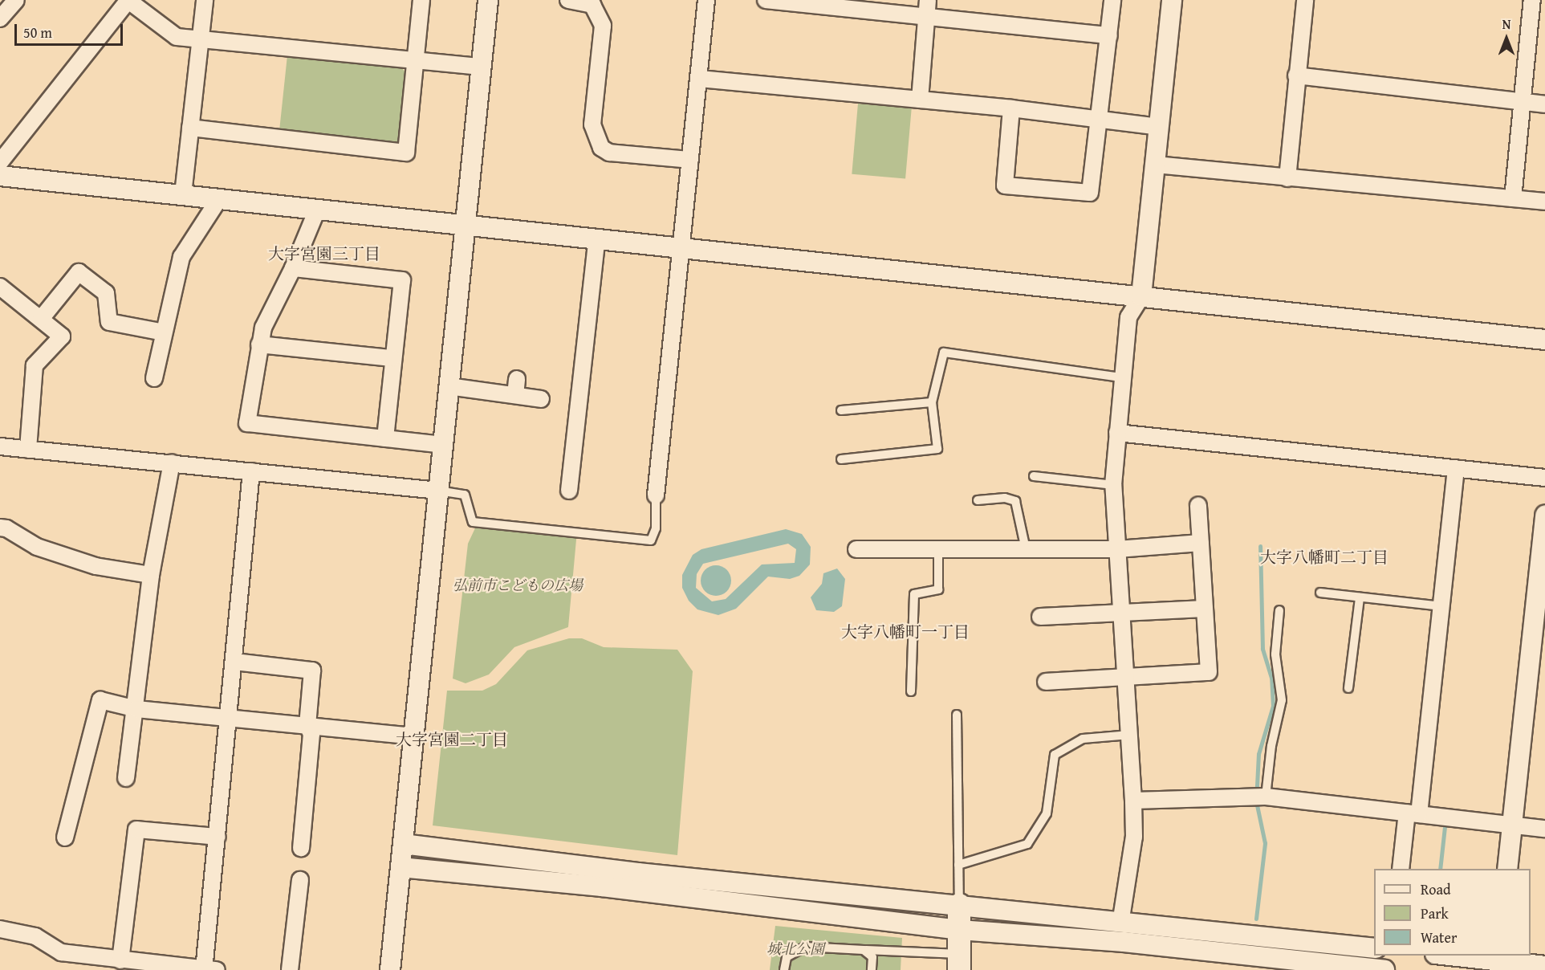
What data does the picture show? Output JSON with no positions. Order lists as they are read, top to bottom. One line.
{"districts":["大字宮園三丁目","大字八幡町二丁目","大字八幡町一丁目","大字宮園二丁目"],"parks":["弘前市こどもの広場","城北公園"],"legend":["Road","Park","Water"],"scale_bar":"50 m","north":"top"}
